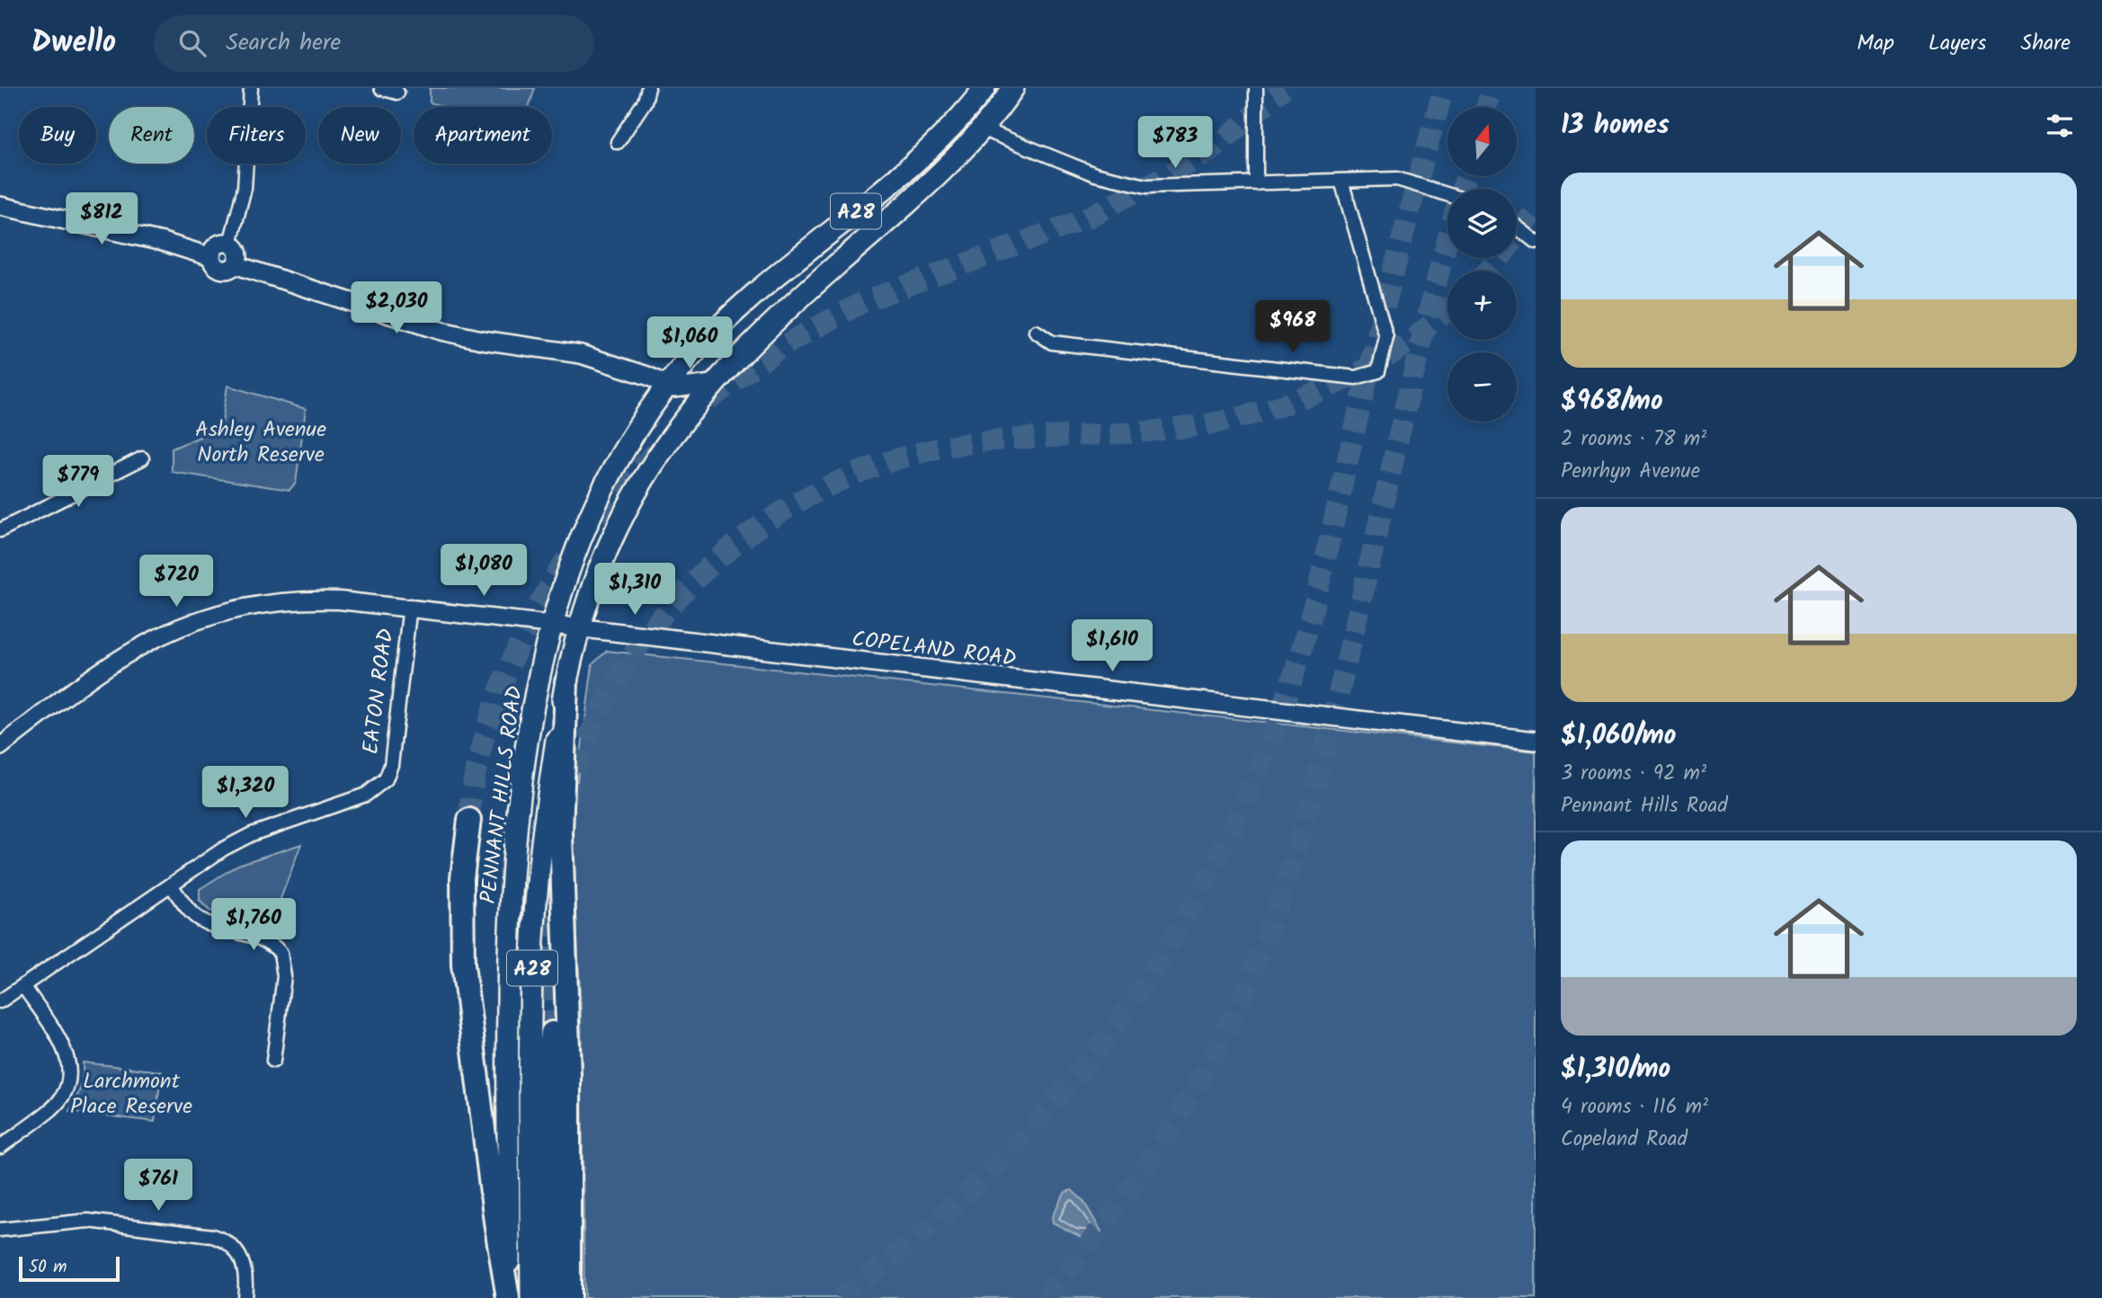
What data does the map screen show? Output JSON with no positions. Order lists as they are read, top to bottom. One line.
{"streets":{"highway":["A28","PENNANT HILLS ROAD"],"main road":["COPELAND ROAD"],"street":["EATON ROAD"]},"crossings":[["COPELAND ROAD","EATON ROAD"],["COPELAND ROAD","PENNANT HILLS ROAD"],["EATON ROAD","PENNANT HILLS ROAD"]],"parks":["Ashley Avenue North Reserve","Larchmont Place Reserve"],"scale_bar":"50 m","north":"top","page":{"header":"Dwello","search":"Search here","nav":["Map","Layers","Share"],"heading":"13 homes","map_buttons":["+","−"],"chip":["Buy","Rent","Filters","New","Apartment"],"price":["$783","$812","$2,030","$968","$1,060","$779","$1,080","$720","$1,310","$1,610","$1,320","$1,760","$761"],"list":[{"name":"$968/mo","note":"2 rooms · 78 m² · Penrhyn Avenue"},{"name":"$1,060/mo","note":"3 rooms · 92 m² · Pennant Hills Road"},{"name":"$1,310/mo","note":"4 rooms · 116 m² · Copeland Road"}],"scale":"50 m"}}
